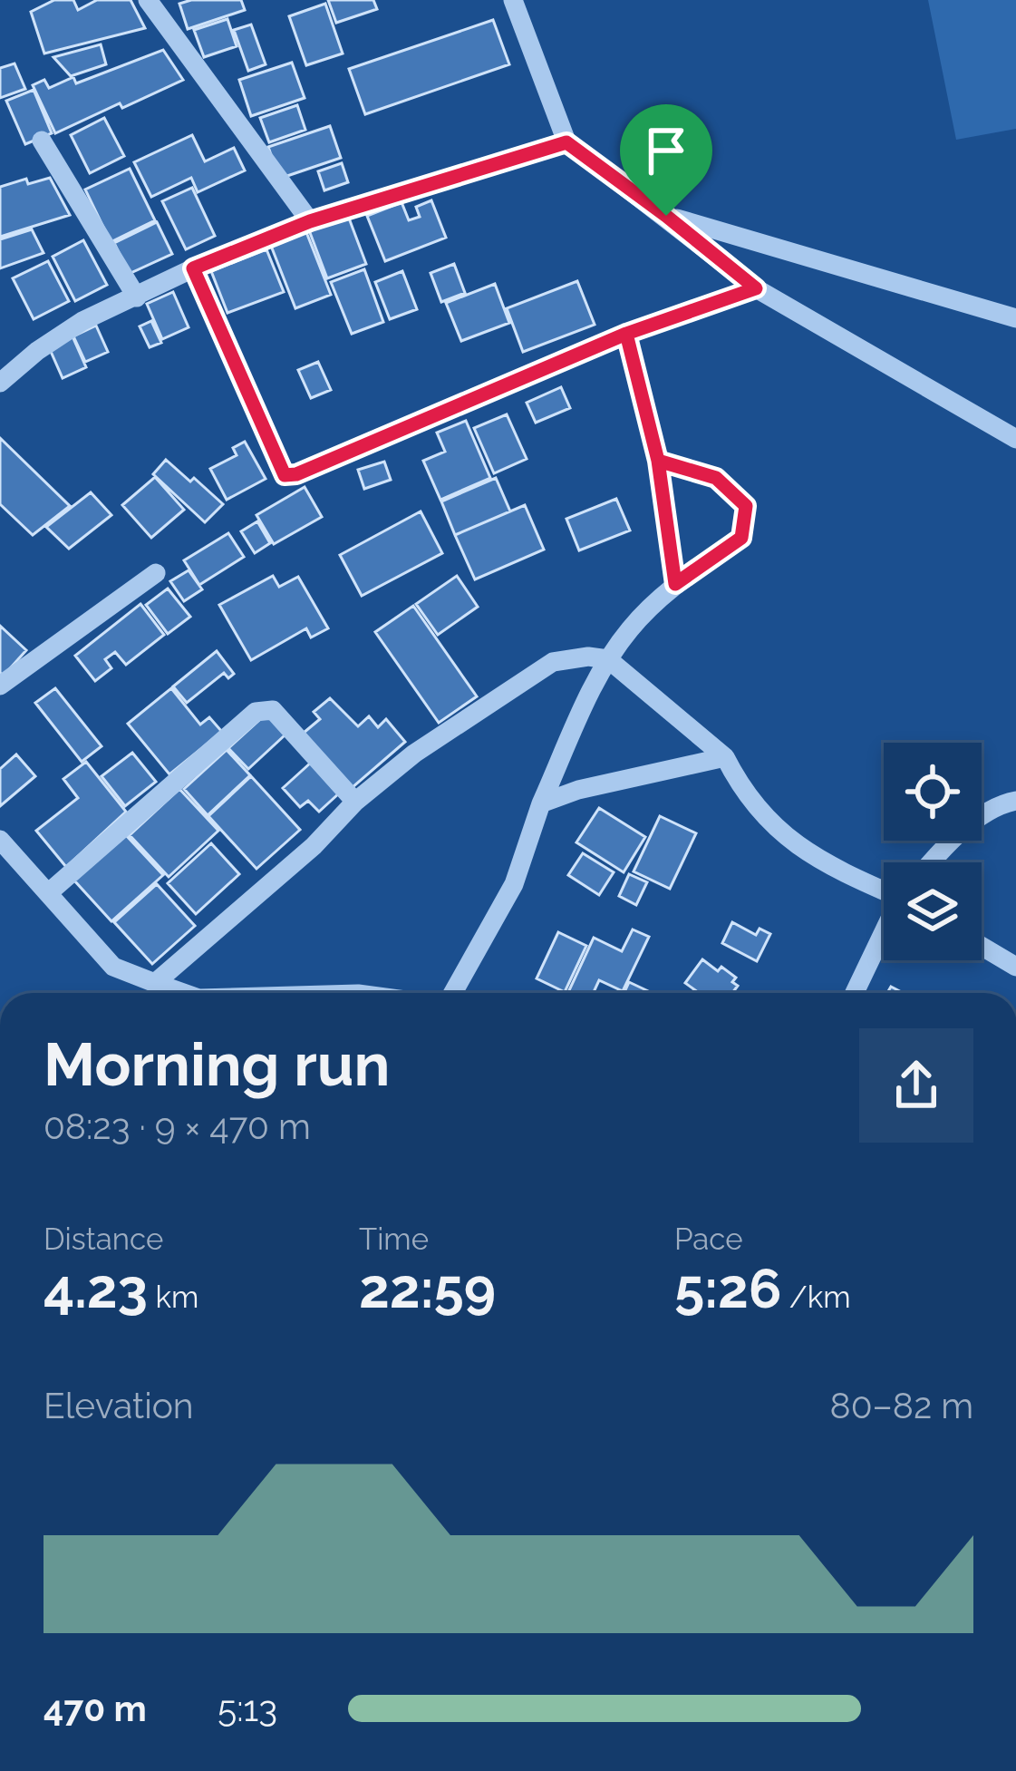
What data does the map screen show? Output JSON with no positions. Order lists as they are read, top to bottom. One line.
{"page":{"heading":["Morning run","08:23 · 9 × 470 m"],"stats":[["Distance","4.23 km"],["Time","22:59"],["Pace","5:26 /km"]],"chart":["Elevation","80–82 m"],"list":[{"name":"470 m","note":"5:13"}]}}
